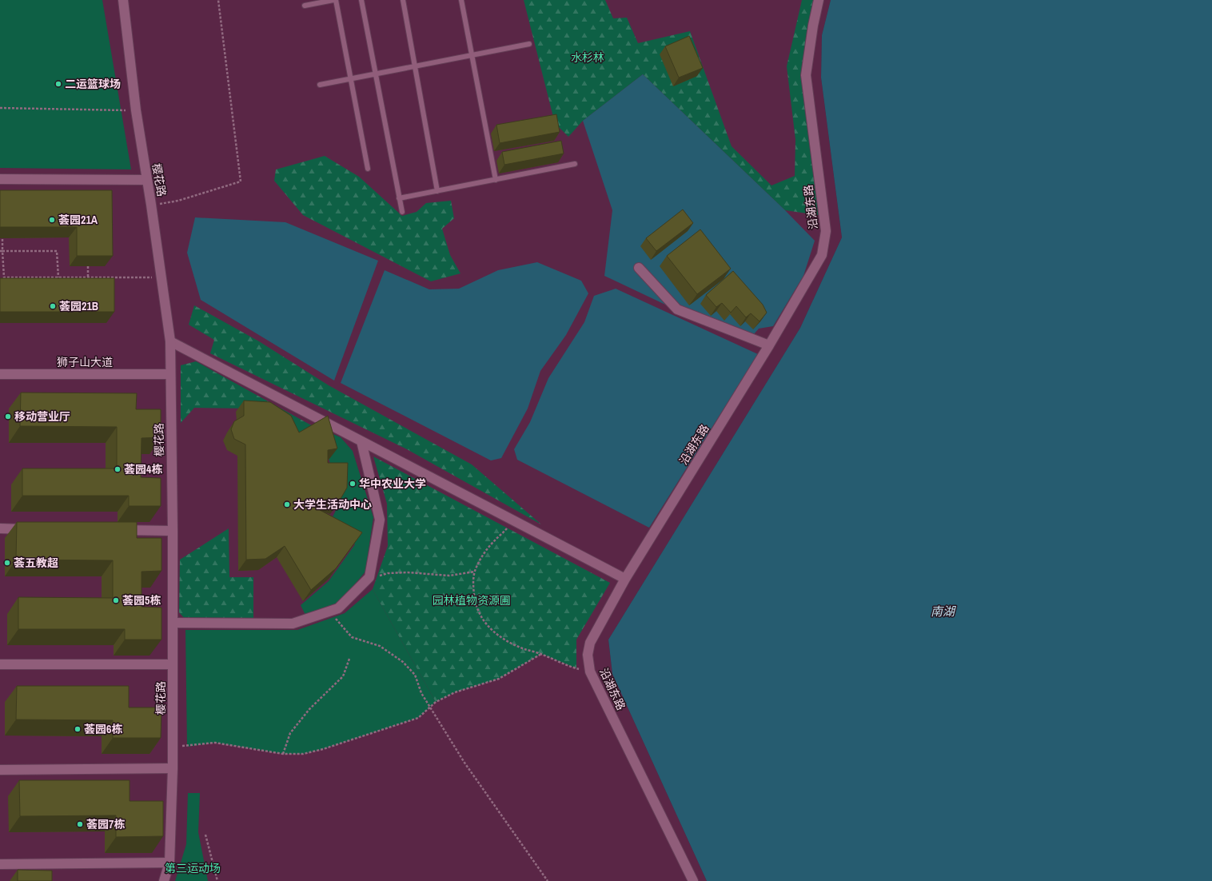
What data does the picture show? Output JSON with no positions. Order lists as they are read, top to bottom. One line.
{"streets":{"street":["樱花路","沿湖东路","狮子山大道"]},"crossings":[["樱花路","狮子山大道"]],"water":["南湖"],"parks":["水杉林","园林植物资源圃","第三运动场"],"places":["二运篮球场","荟园21A","荟园21B","移动营业厅","荟园4栋","华中农业大学","大学生活动中心","荟五教超","荟园5栋","荟园6栋","荟园7栋"]}
